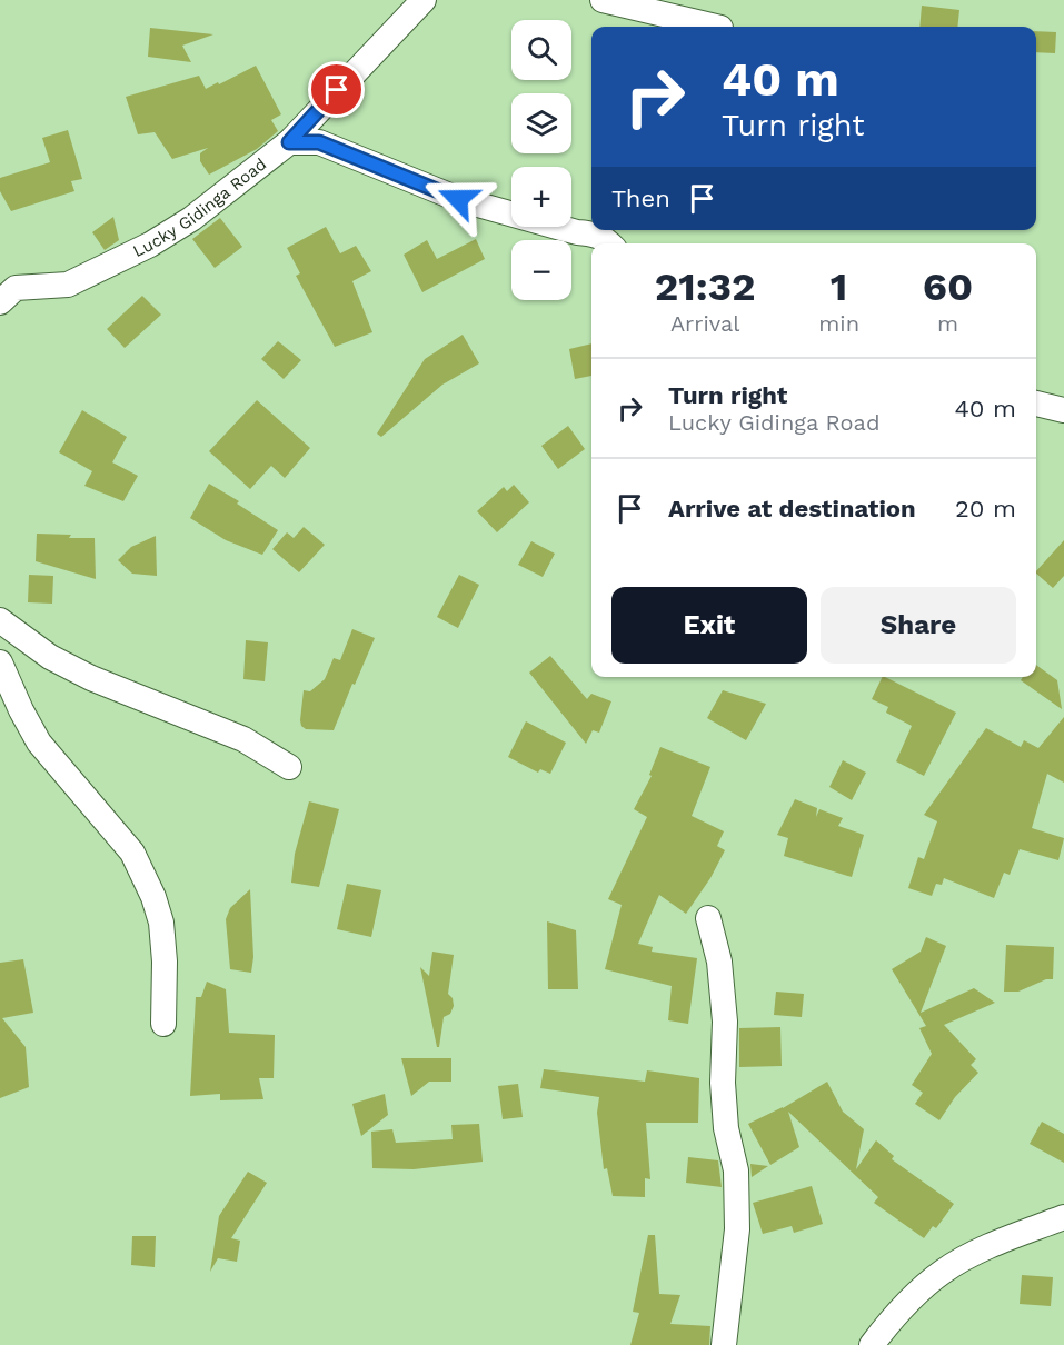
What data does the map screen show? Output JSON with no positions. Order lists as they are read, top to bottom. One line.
{"streets":{"street":["Lucky Gidinga Road"]},"page":{"map_buttons":["+","−"],"turn":["40 m","Turn right"],"then":"Then","eta":["21:32","Arrival","1","min","60","m"],"list":[{"name":"Turn right","note":"Lucky Gidinga Road","value":"40 m"},{"name":"Arrive at destination","value":"20 m"}],"buttons":["Exit","Share"]}}
